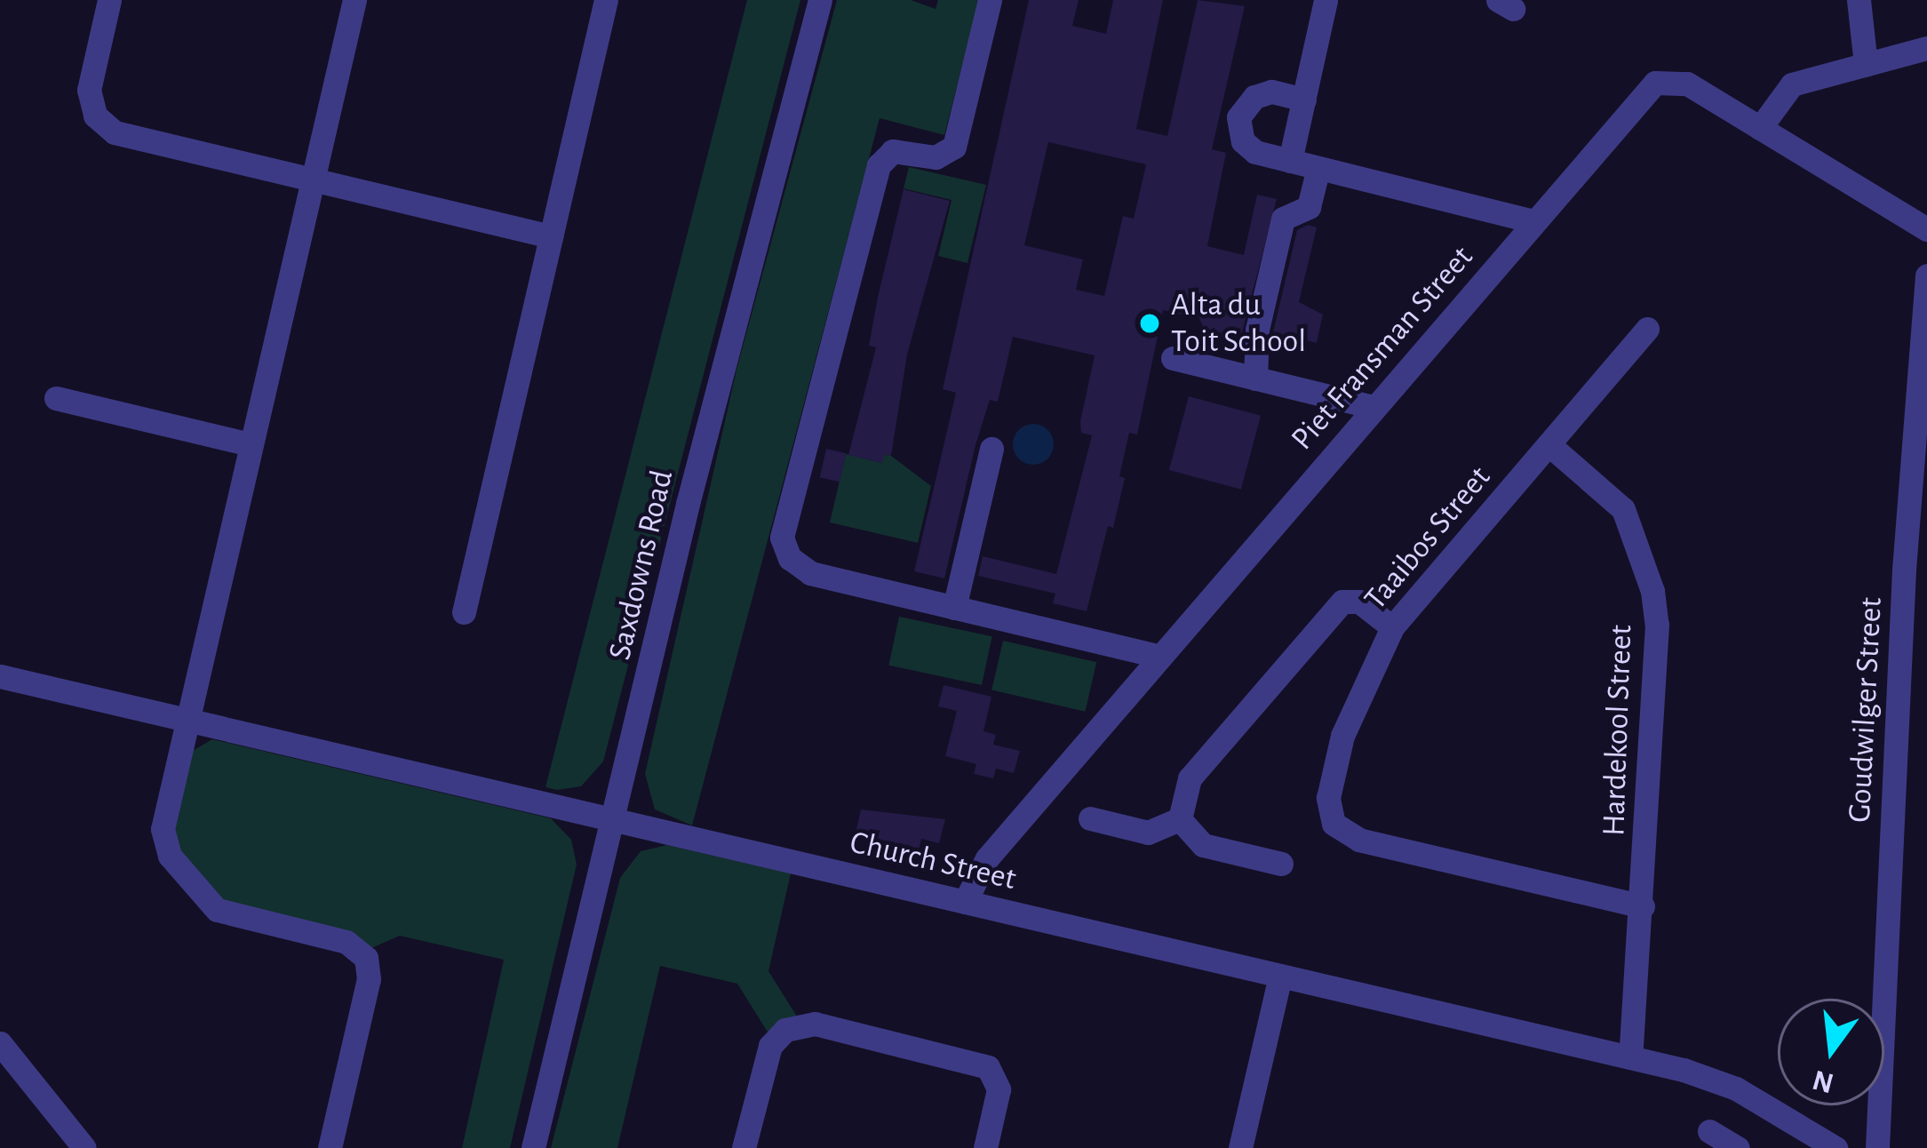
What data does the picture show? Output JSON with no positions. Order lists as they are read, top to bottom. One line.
{"streets":{"street":["Piet Fransman Street","Taaibos Street","Saxdowns Road","Goudwilger Street","Hardekool Street","Church Street"]},"crossings":[["Piet Fransman Street","Church Street"],["Taaibos Street","Hardekool Street"],["Saxdowns Road","Church Street"],["Hardekool Street","Church Street"]],"places":["Alta du Toit School"],"north":"bottom"}
